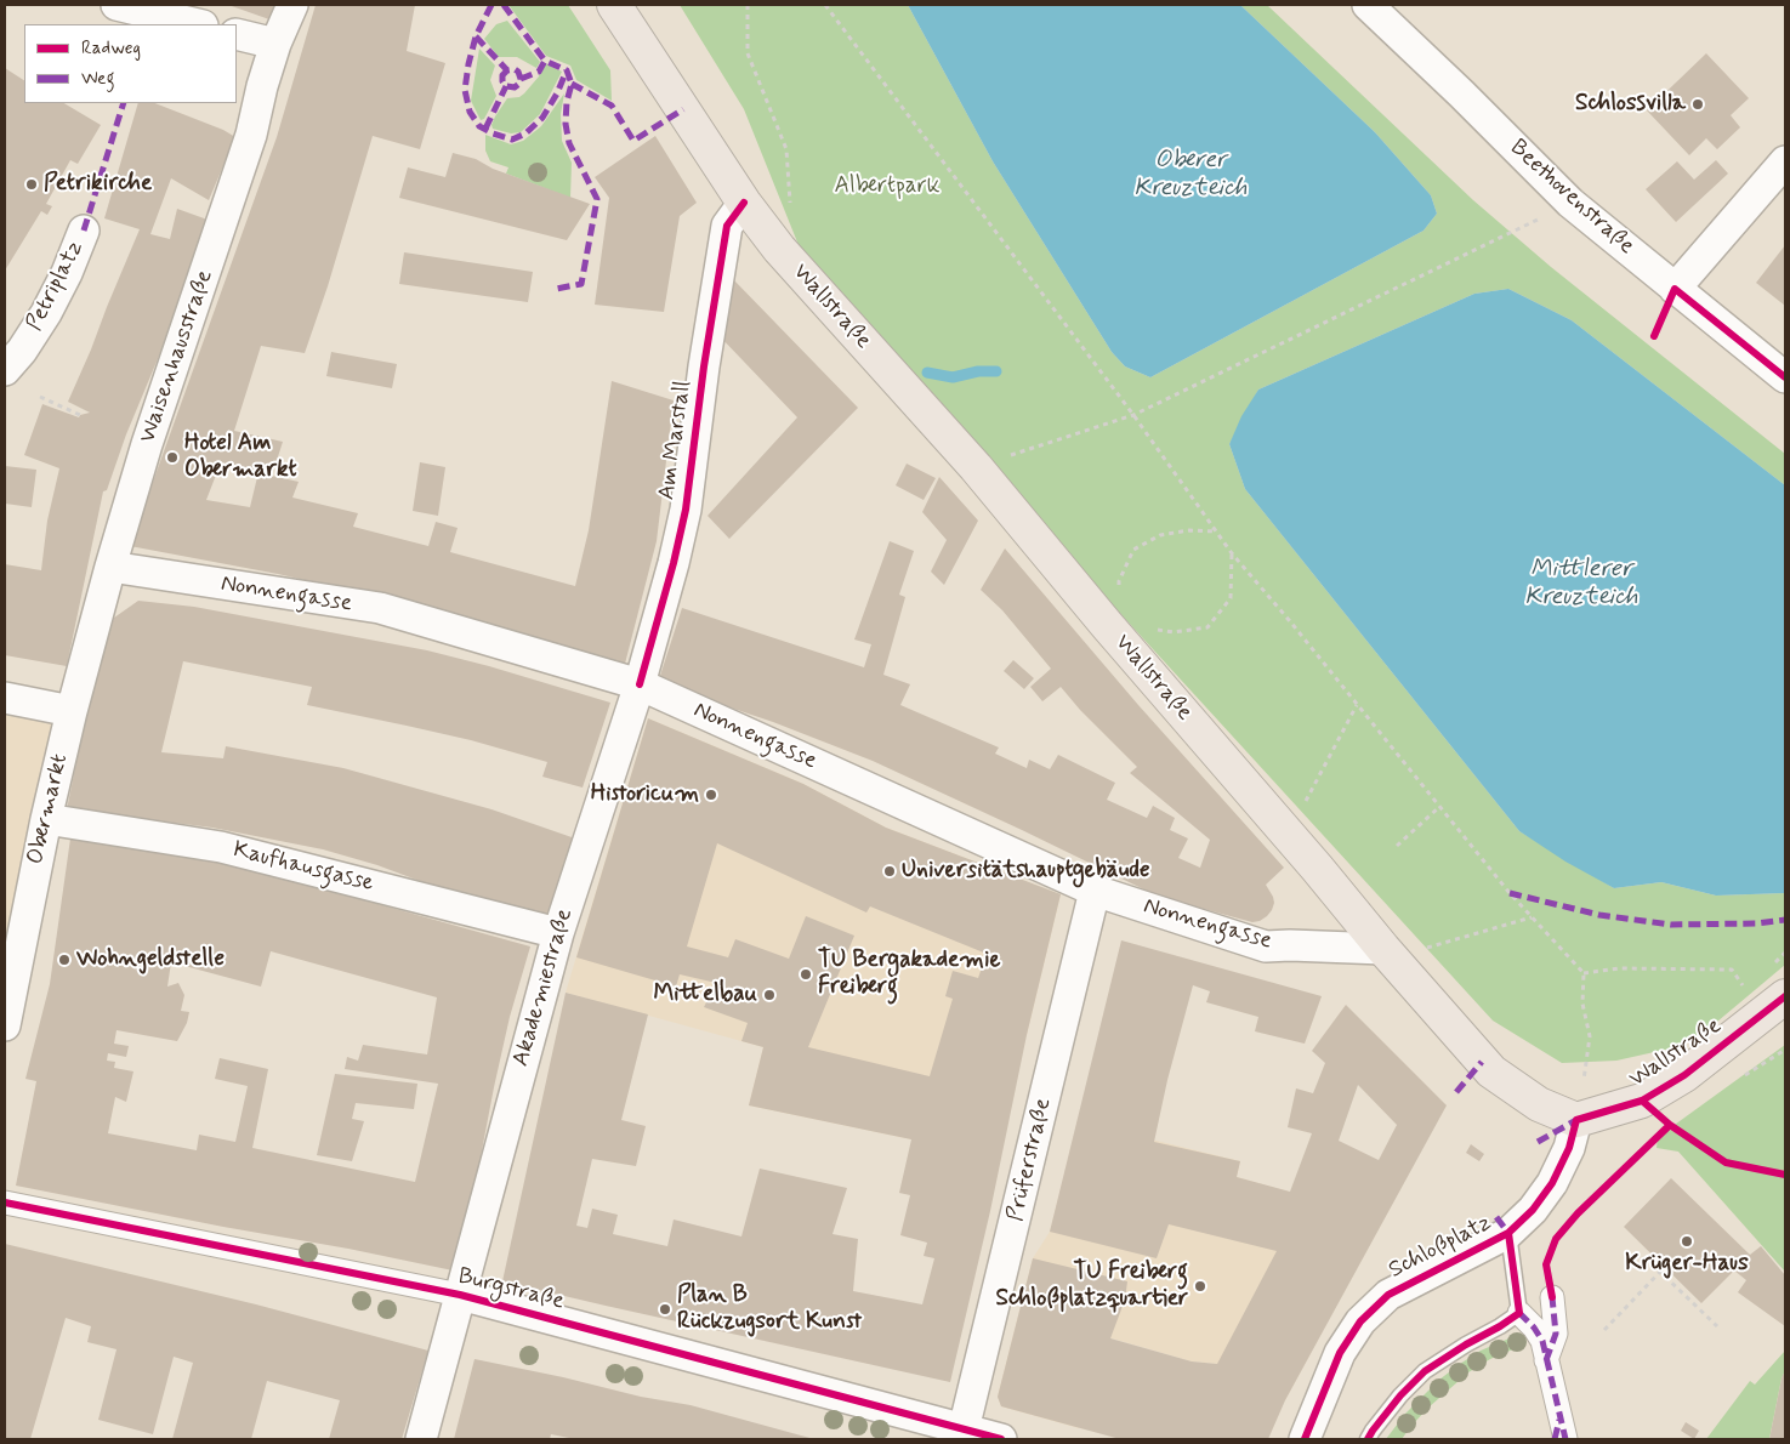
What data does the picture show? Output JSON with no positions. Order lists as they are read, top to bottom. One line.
{"streets":{"main road":["Wallstraße"],"street":["Beethovenstraße","Petriplatz","Waisenhausstraße","Am Marstall","Nonnengasse","Obermarkt","Kaufhausgasse","Akademiestraße","Prüferstraße","Schloßplatz","Burgstraße"]},"crossings":[["Wallstraße","Am Marstall"],["Wallstraße","Nonnengasse"],["Wallstraße","Schloßplatz"],["Waisenhausstraße","Nonnengasse"],["Waisenhausstraße","Obermarkt"],["Am Marstall","Nonnengasse"],["Am Marstall","Akademiestraße"],["Nonnengasse","Akademiestraße"],["Nonnengasse","Prüferstraße"],["Obermarkt","Kaufhausgasse"],["Kaufhausgasse","Akademiestraße"],["Akademiestraße","Burgstraße"],["Prüferstraße","Burgstraße"]],"water":["Oberer Kreuzteich","Mittlerer Kreuzteich"],"parks":["Albertpark"],"places":["Schlossvilla","Petrikirche","Hotel Am Obermarkt","Historicum","Universitätshauptgebäude","Wohngeldstelle","TU Bergakademie Freiberg","Mittelbau","Krüger-Haus","TU Freiberg Schloßplatzquartier","Plan B Rückzugsort Kunst"],"legend":["Radweg","Weg"]}
